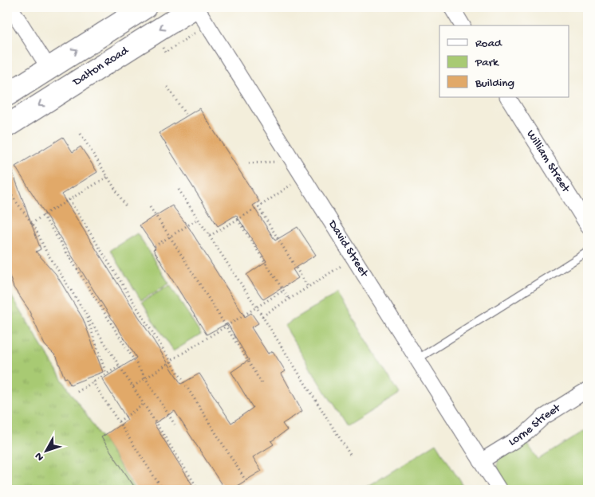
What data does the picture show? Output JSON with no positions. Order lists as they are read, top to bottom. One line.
{"streets":{"main road":["Dalton Road"],"street":["William Street","David Street","Lorne Street"]},"crossings":[["Dalton Road","David Street"],["David Street","Lorne Street"]],"legend":["Road","Park","Building"],"north":"bottom left"}
